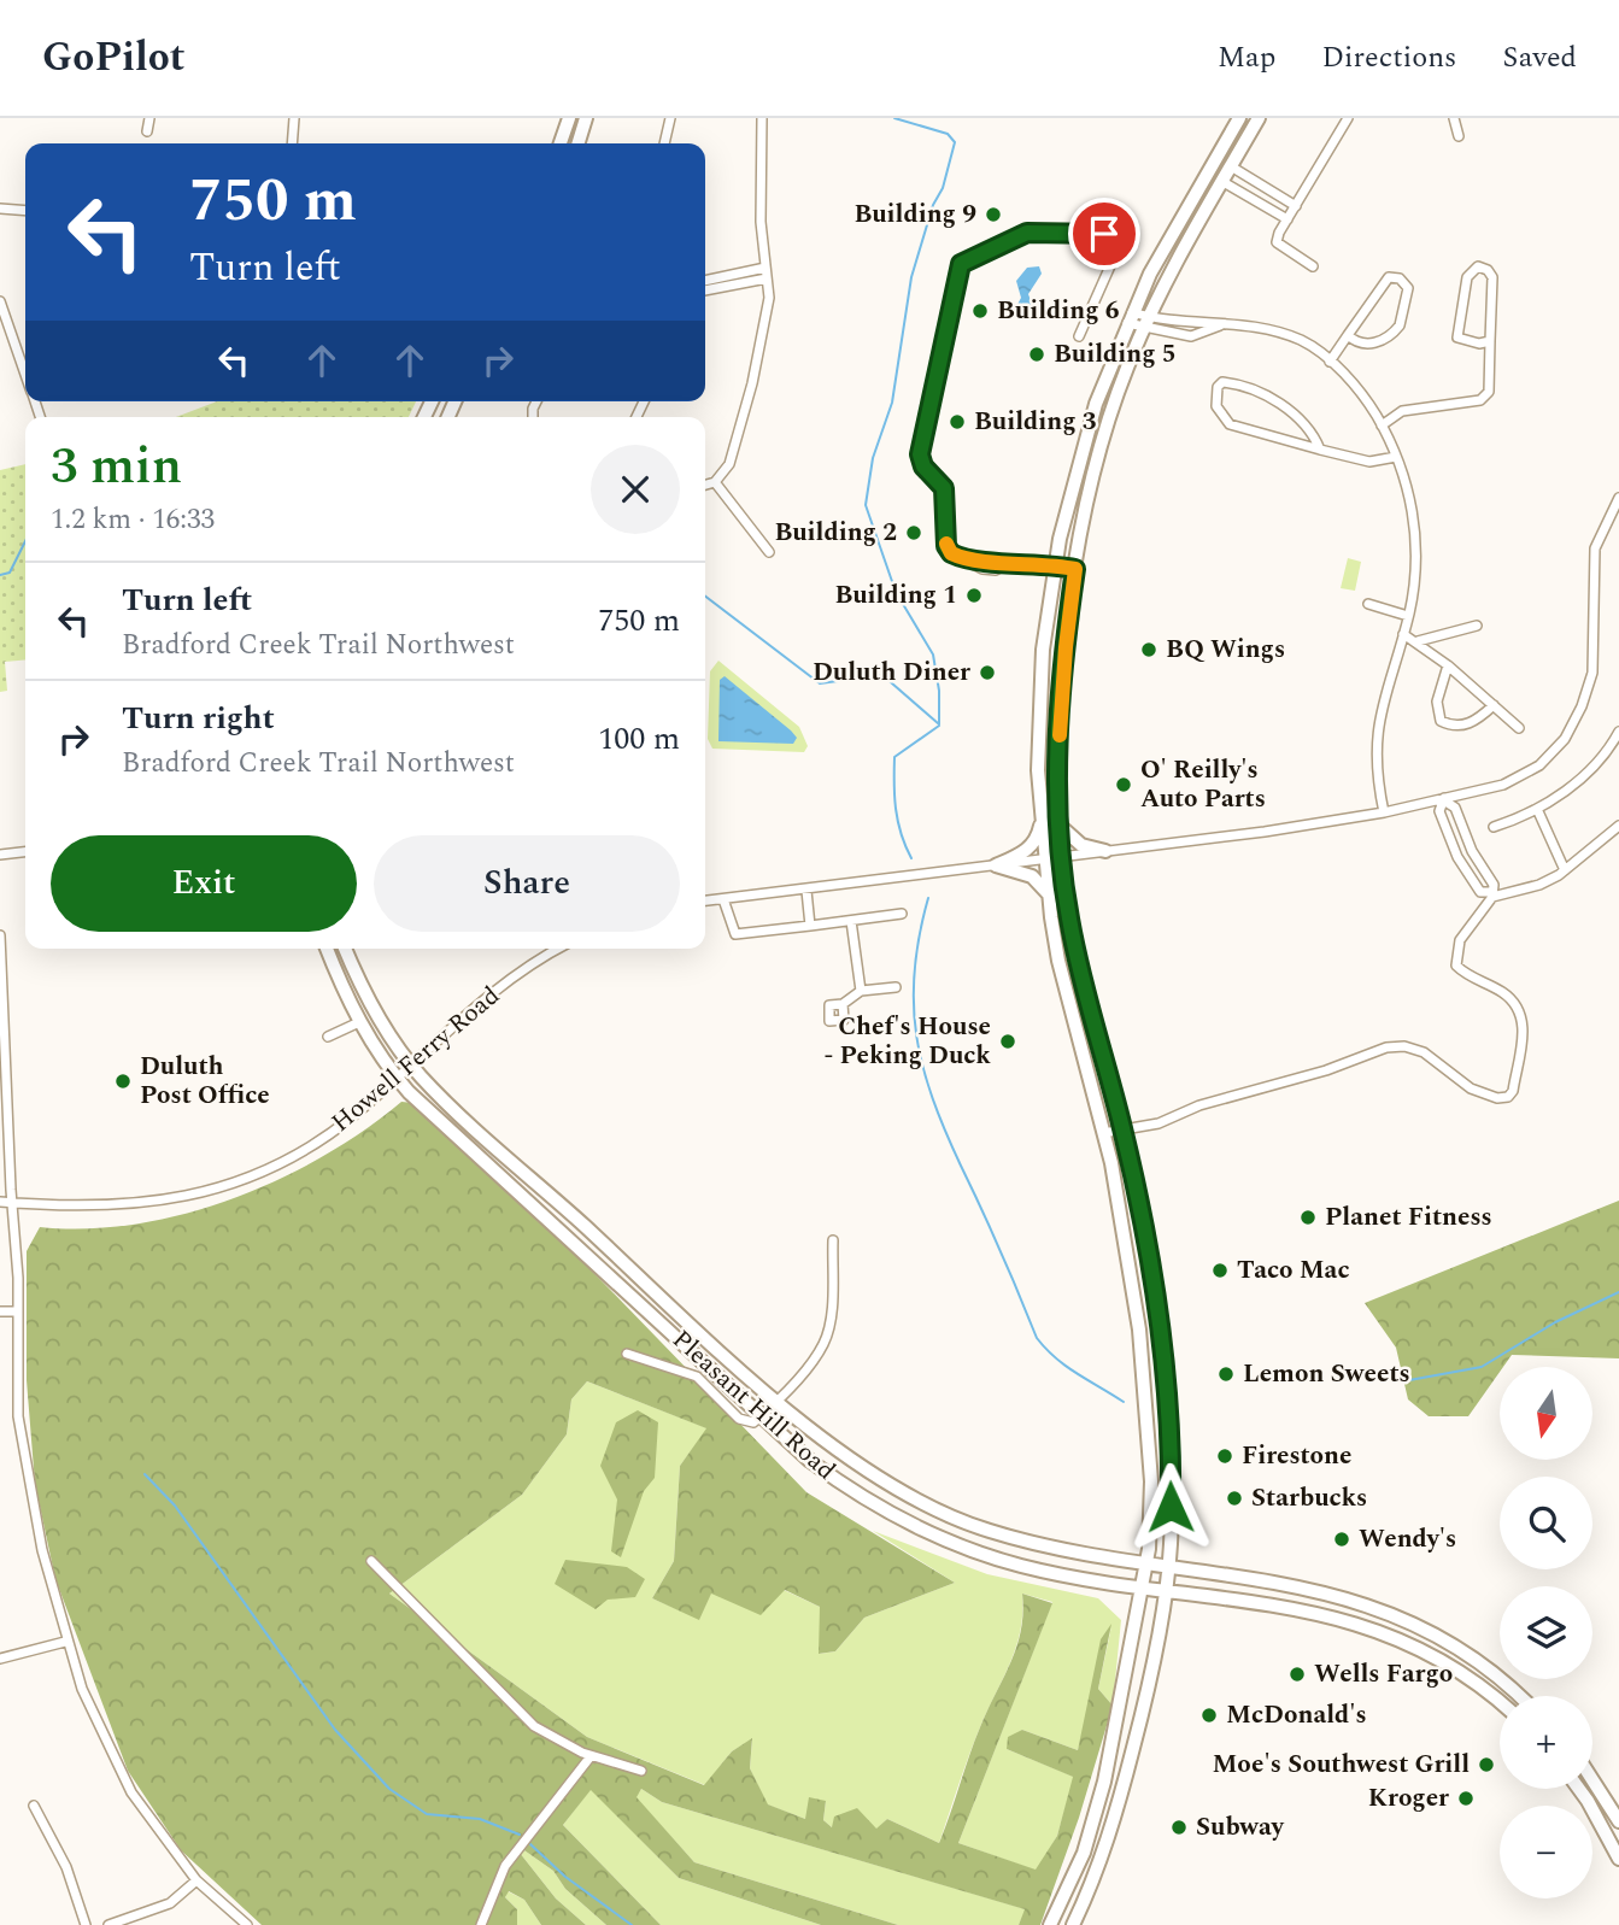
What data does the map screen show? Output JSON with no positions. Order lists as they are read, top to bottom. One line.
{"streets":{"highway":["Pleasant Hill Road"],"street":["Howell Ferry Road"]},"crossings":[["Howell Ferry Road","Pleasant Hill Road"]],"places":["Building 9","Building 6","Building 5","Building 3","Building 2","Building 1","BQ Wings","Duluth Diner","O' Reilly's Auto Parts","Chef's House - Peking Duck","Duluth Post Office","Planet Fitness","Taco Mac","Lemon Sweets","Firestone","Starbucks","Wendy's","Wells Fargo","McDonald's","Moe's Southwest Grill","Kroger","Subway"],"north":"bottom","page":{"header":"GoPilot","nav":["Map","Directions","Saved"],"turn":["750 m","Turn left"],"heading":["3 min","1.2 km · 16:33"],"list":[{"name":"Turn left","note":"Bradford Creek Trail Northwest","value":"750 m"},{"name":"Turn right","note":"Bradford Creek Trail Northwest","value":"100 m"}],"buttons":["Exit","Share"],"map_buttons":["+","−"]}}
